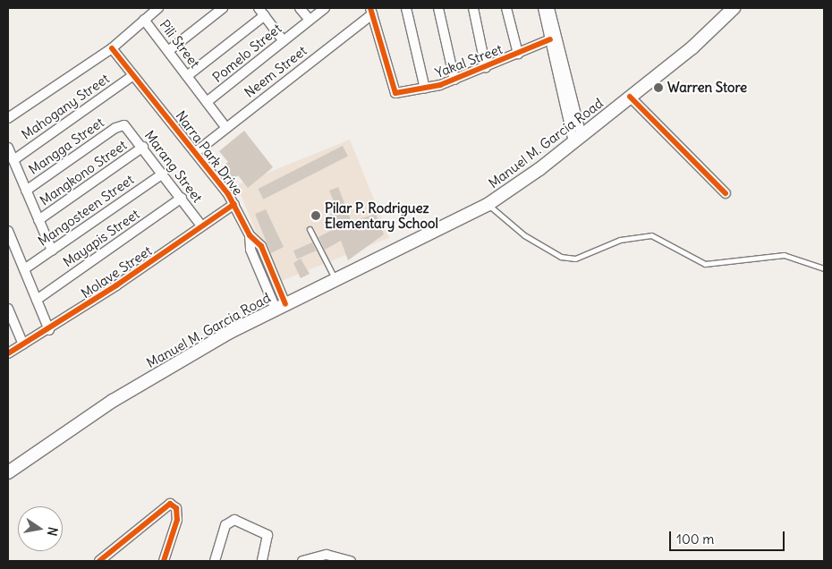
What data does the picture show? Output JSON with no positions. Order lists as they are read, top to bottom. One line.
{"streets":{"main road":["Manuel M. Garcia Road"],"street":["Pili Street","Pomelo Street","Yakal Street","Neem Street","Mahogany Street","Mangga Street","Narra Park Drive","Marang Street","Mangkono Street","Mangosteen Street","Mayapis Street","Molave Street"]},"crossings":[["Pili Street","Pomelo Street"],["Pili Street","Neem Street"],["Yakal Street","Neem Street"],["Neem Street","Narra Park Drive"],["Mahogany Street","Narra Park Drive"],["Manuel M. Garcia Road","Narra Park Drive"],["Mangga Street","Marang Street"],["Narra Park Drive","Molave Street"],["Marang Street","Mangkono Street"],["Marang Street","Mangosteen Street"],["Marang Street","Mayapis Street"],["Marang Street","Molave Street"]],"places":["Warren Store","Pilar P. Rodriguez Elementary School"],"scale_bar":"100 m","north":"right"}
